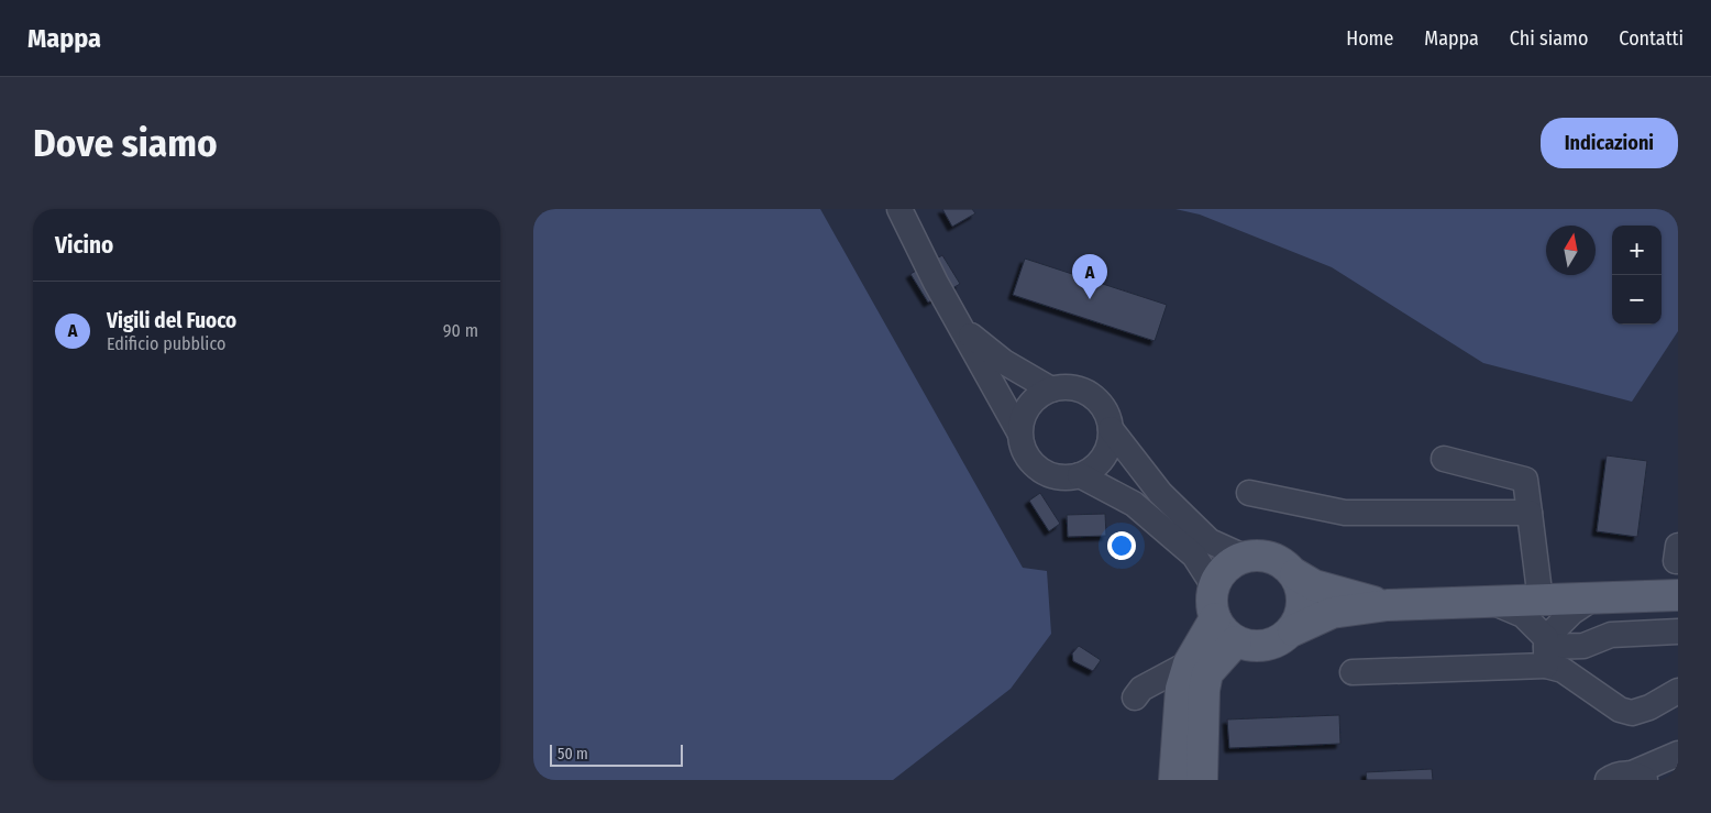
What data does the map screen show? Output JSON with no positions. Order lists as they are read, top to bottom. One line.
{"scale_bar":"50 m","north":"top","page":{"header":"Mappa","nav":["Home","Mappa","Chi siamo","Contatti"],"buttons":"Indicazioni","title":"Dove siamo","heading":"Vicino","map_buttons":["+","−"],"pins":"A","list":[{"mark":"A","name":"Vigili del Fuoco","note":"Edificio pubblico","value":"90 m"}],"scale":"50 m"}}
